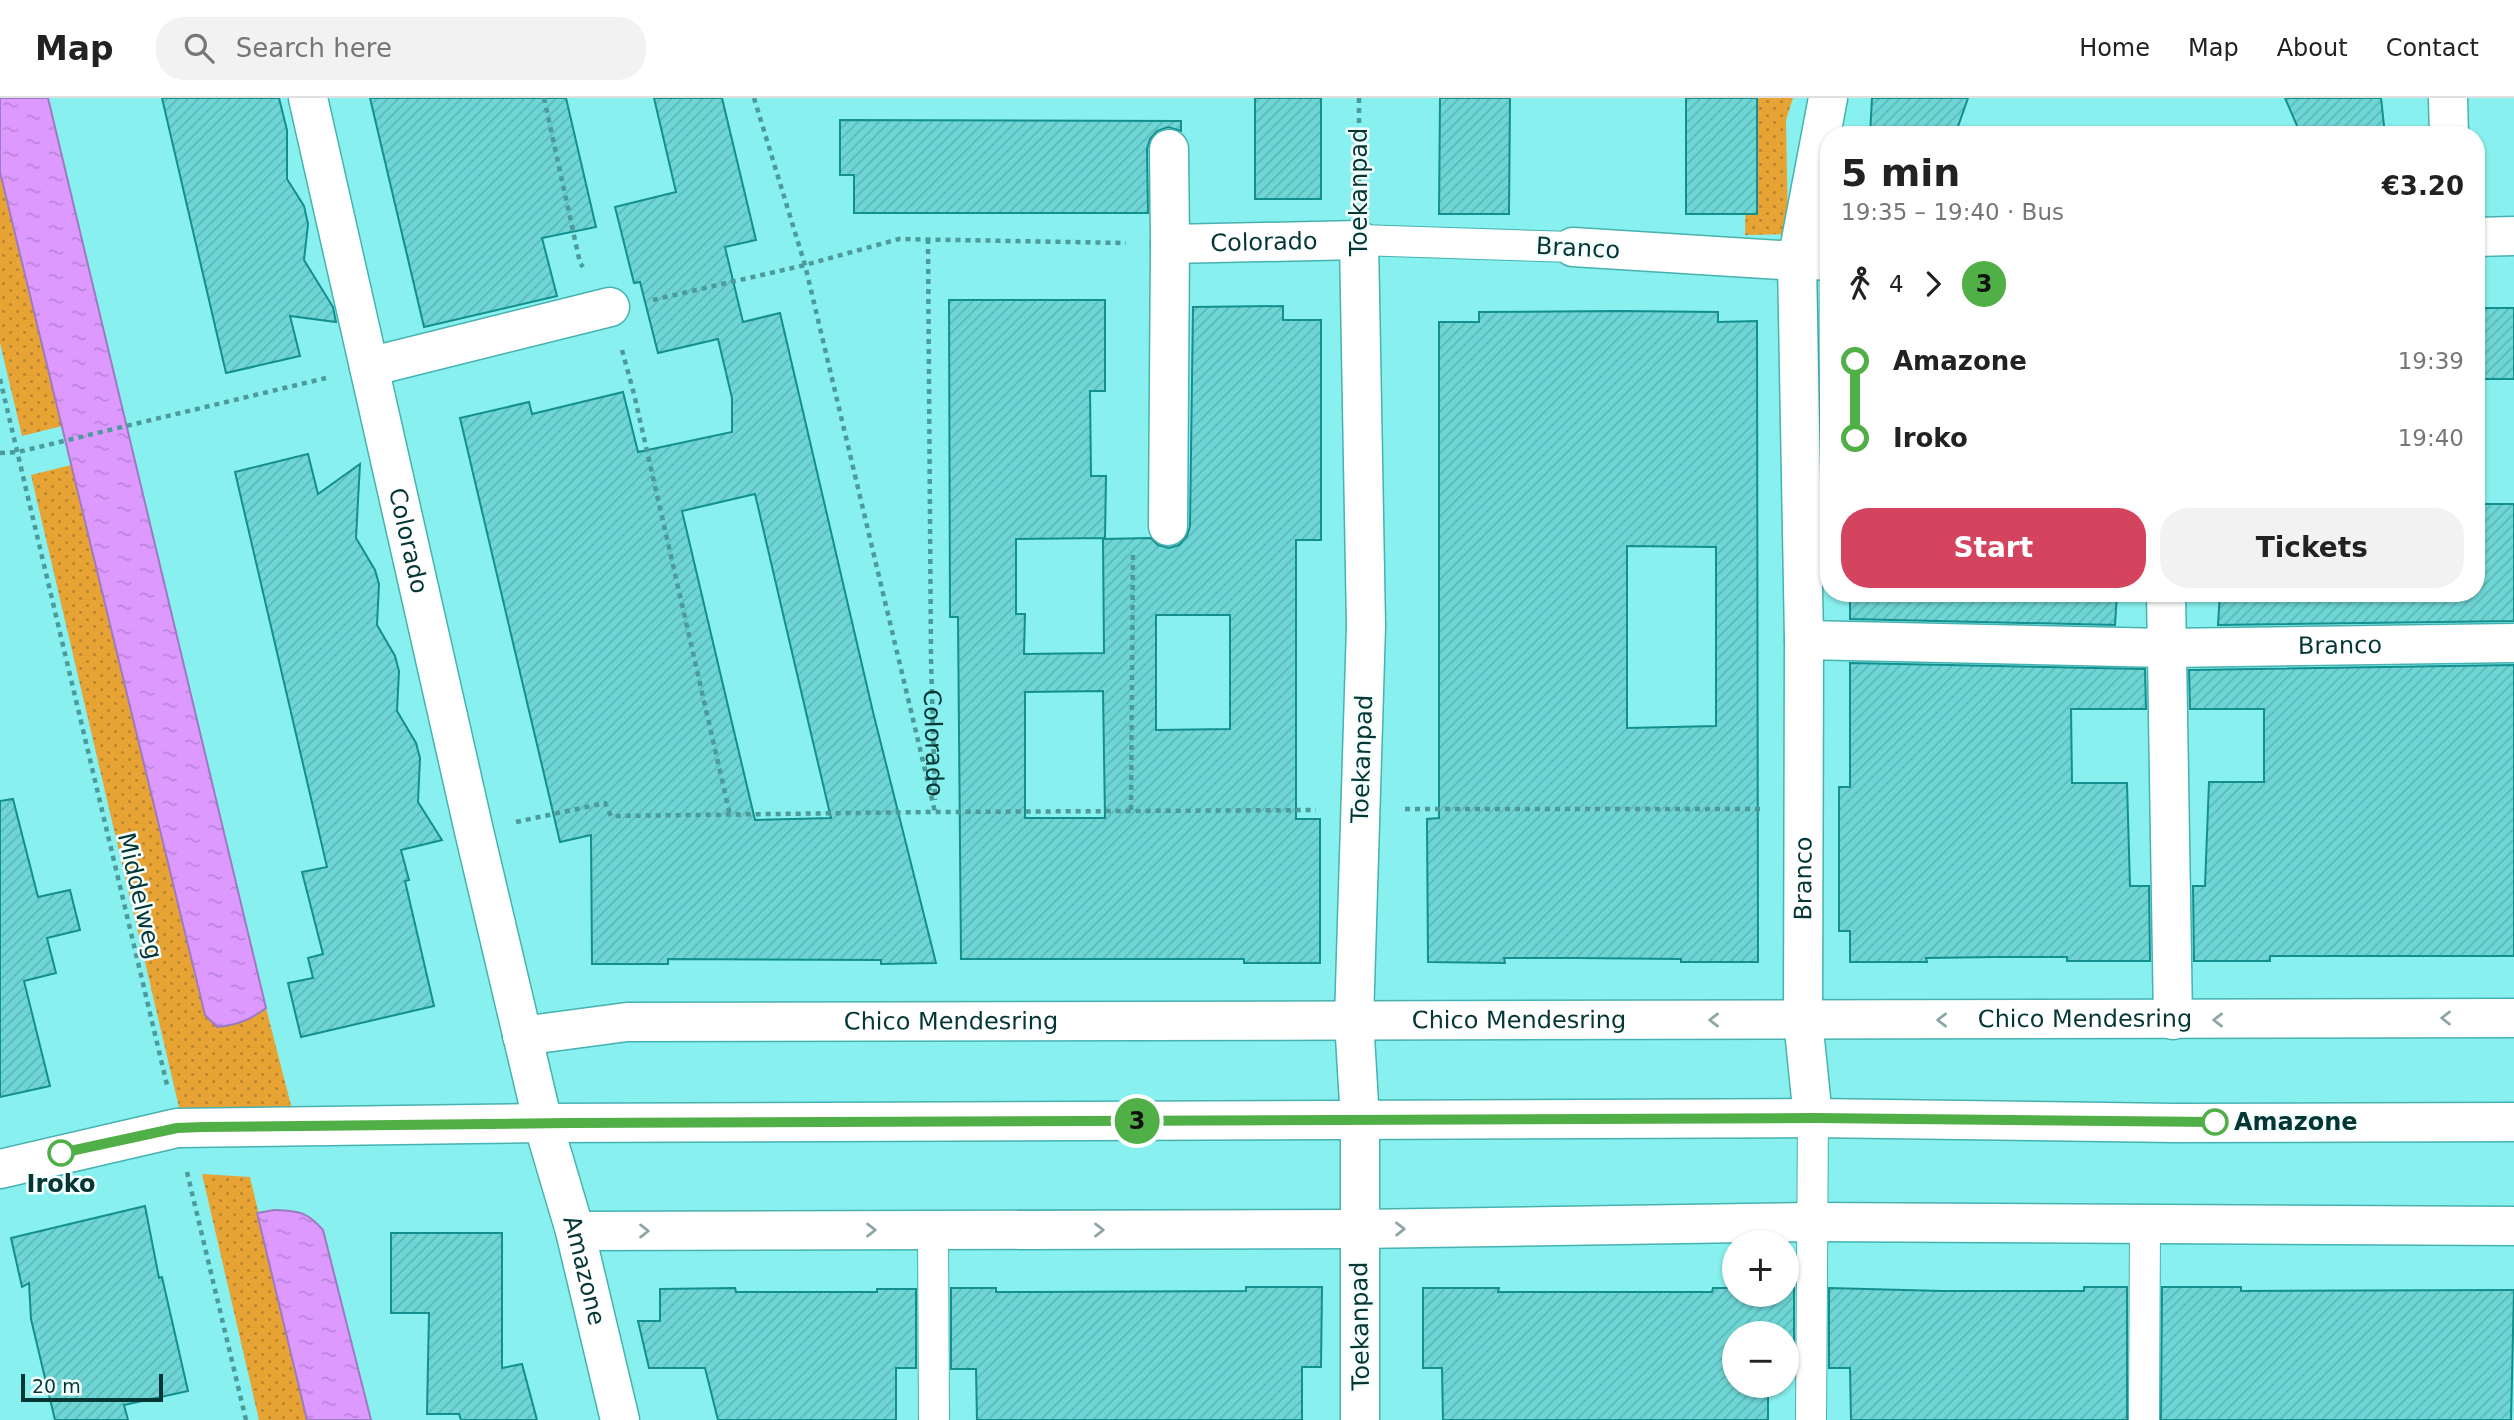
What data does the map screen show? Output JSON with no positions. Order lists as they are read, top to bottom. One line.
{"streets":{"street":["Toekanpad","Colorado","Branco","Chico Mendesring","Amazone"],"path":["Middelweg"]},"crossings":[["Toekanpad","Colorado"],["Toekanpad","Branco"],["Toekanpad","Chico Mendesring"],["Colorado","Branco"],["Colorado","Chico Mendesring"],["Colorado","Amazone"],["Branco","Chico Mendesring"]],"places":["Amazone","Iroko"],"lines":["bus line 3"],"scale_bar":"20 m","page":{"header":"Map","search":"Search here","nav":["Home","Map","About","Contact"],"on_map":"3","heading":["5 min","19:35 – 19:40 · Bus","€3.20"],"legs":["4","3"],"list":[{"name":"Amazone","value":"19:39"},{"name":"Iroko","value":"19:40"}],"buttons":["Start","Tickets"],"map_buttons":["+","−"],"scale":"20 m"}}
